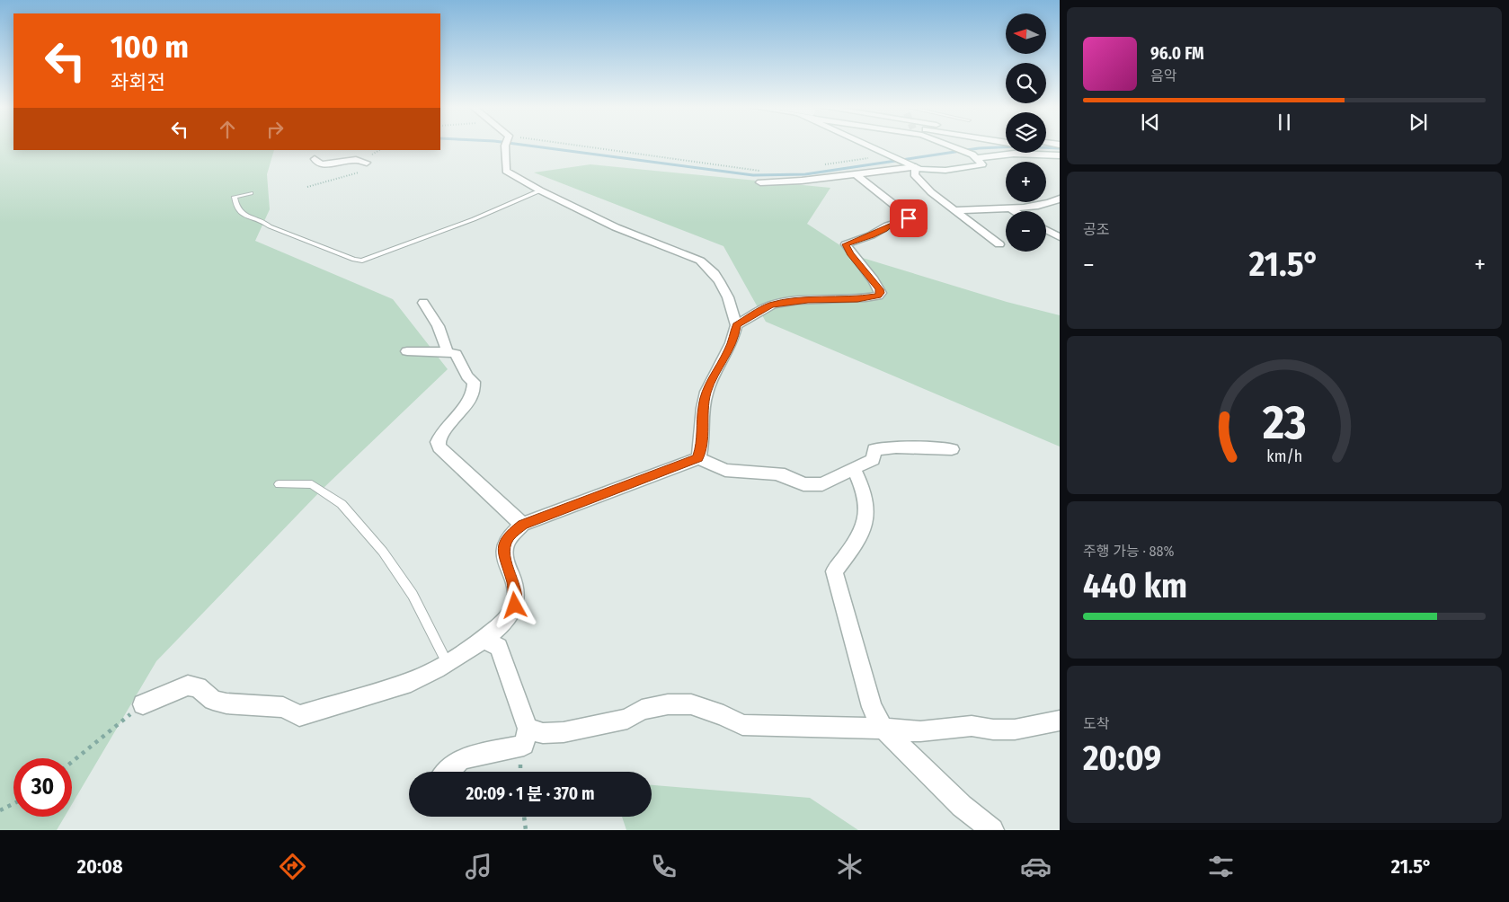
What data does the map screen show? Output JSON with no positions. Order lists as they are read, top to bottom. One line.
{"north":"left","page":{"map_buttons":["+","−"],"turn":["100 m","좌회전"],"song":["96.0 FM","음악"],"tile":["공조",["주행 가능 · 88%","440 km"],["도착","20:09"]],"heat":["−","21.5°","+"],"limit":"30","trip":"20:09 · 1 분 · 370 m","tabs":["20:08","21.5°"],"gauge":["23","km/h"]}}
